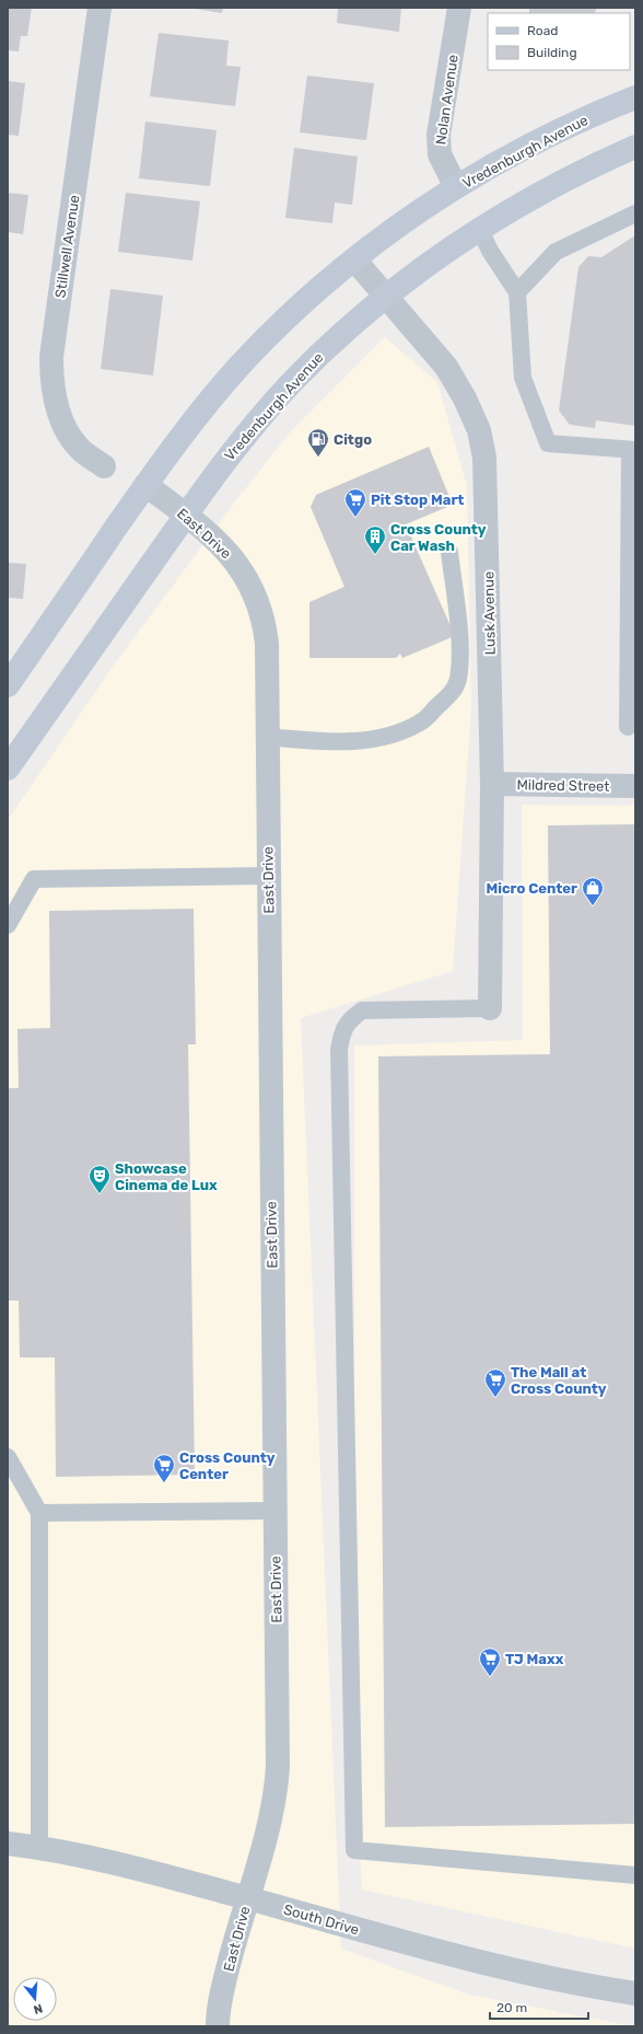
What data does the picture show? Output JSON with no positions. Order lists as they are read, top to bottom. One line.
{"streets":{"street":["Nolan Avenue","Vredenburgh Avenue","Stillwell Avenue","East Drive","Lusk Avenue","Mildred Street","South Drive"]},"crossings":[["Nolan Avenue","Vredenburgh Avenue"],["Vredenburgh Avenue","East Drive"],["Vredenburgh Avenue","Lusk Avenue"],["East Drive","South Drive"],["Lusk Avenue","Mildred Street"]],"places":{"fuel station":["Citgo"],"supermarket":["Pit Stop Mart","The Mall at Cross County","Cross County Center","TJ Maxx"],"building":["Cross County Car Wash"],"shop":["Micro Center"],"theatre":["Showcase Cinema de Lux"]},"legend":["Road","Building"],"scale_bar":"20 m","north":"bottom"}
